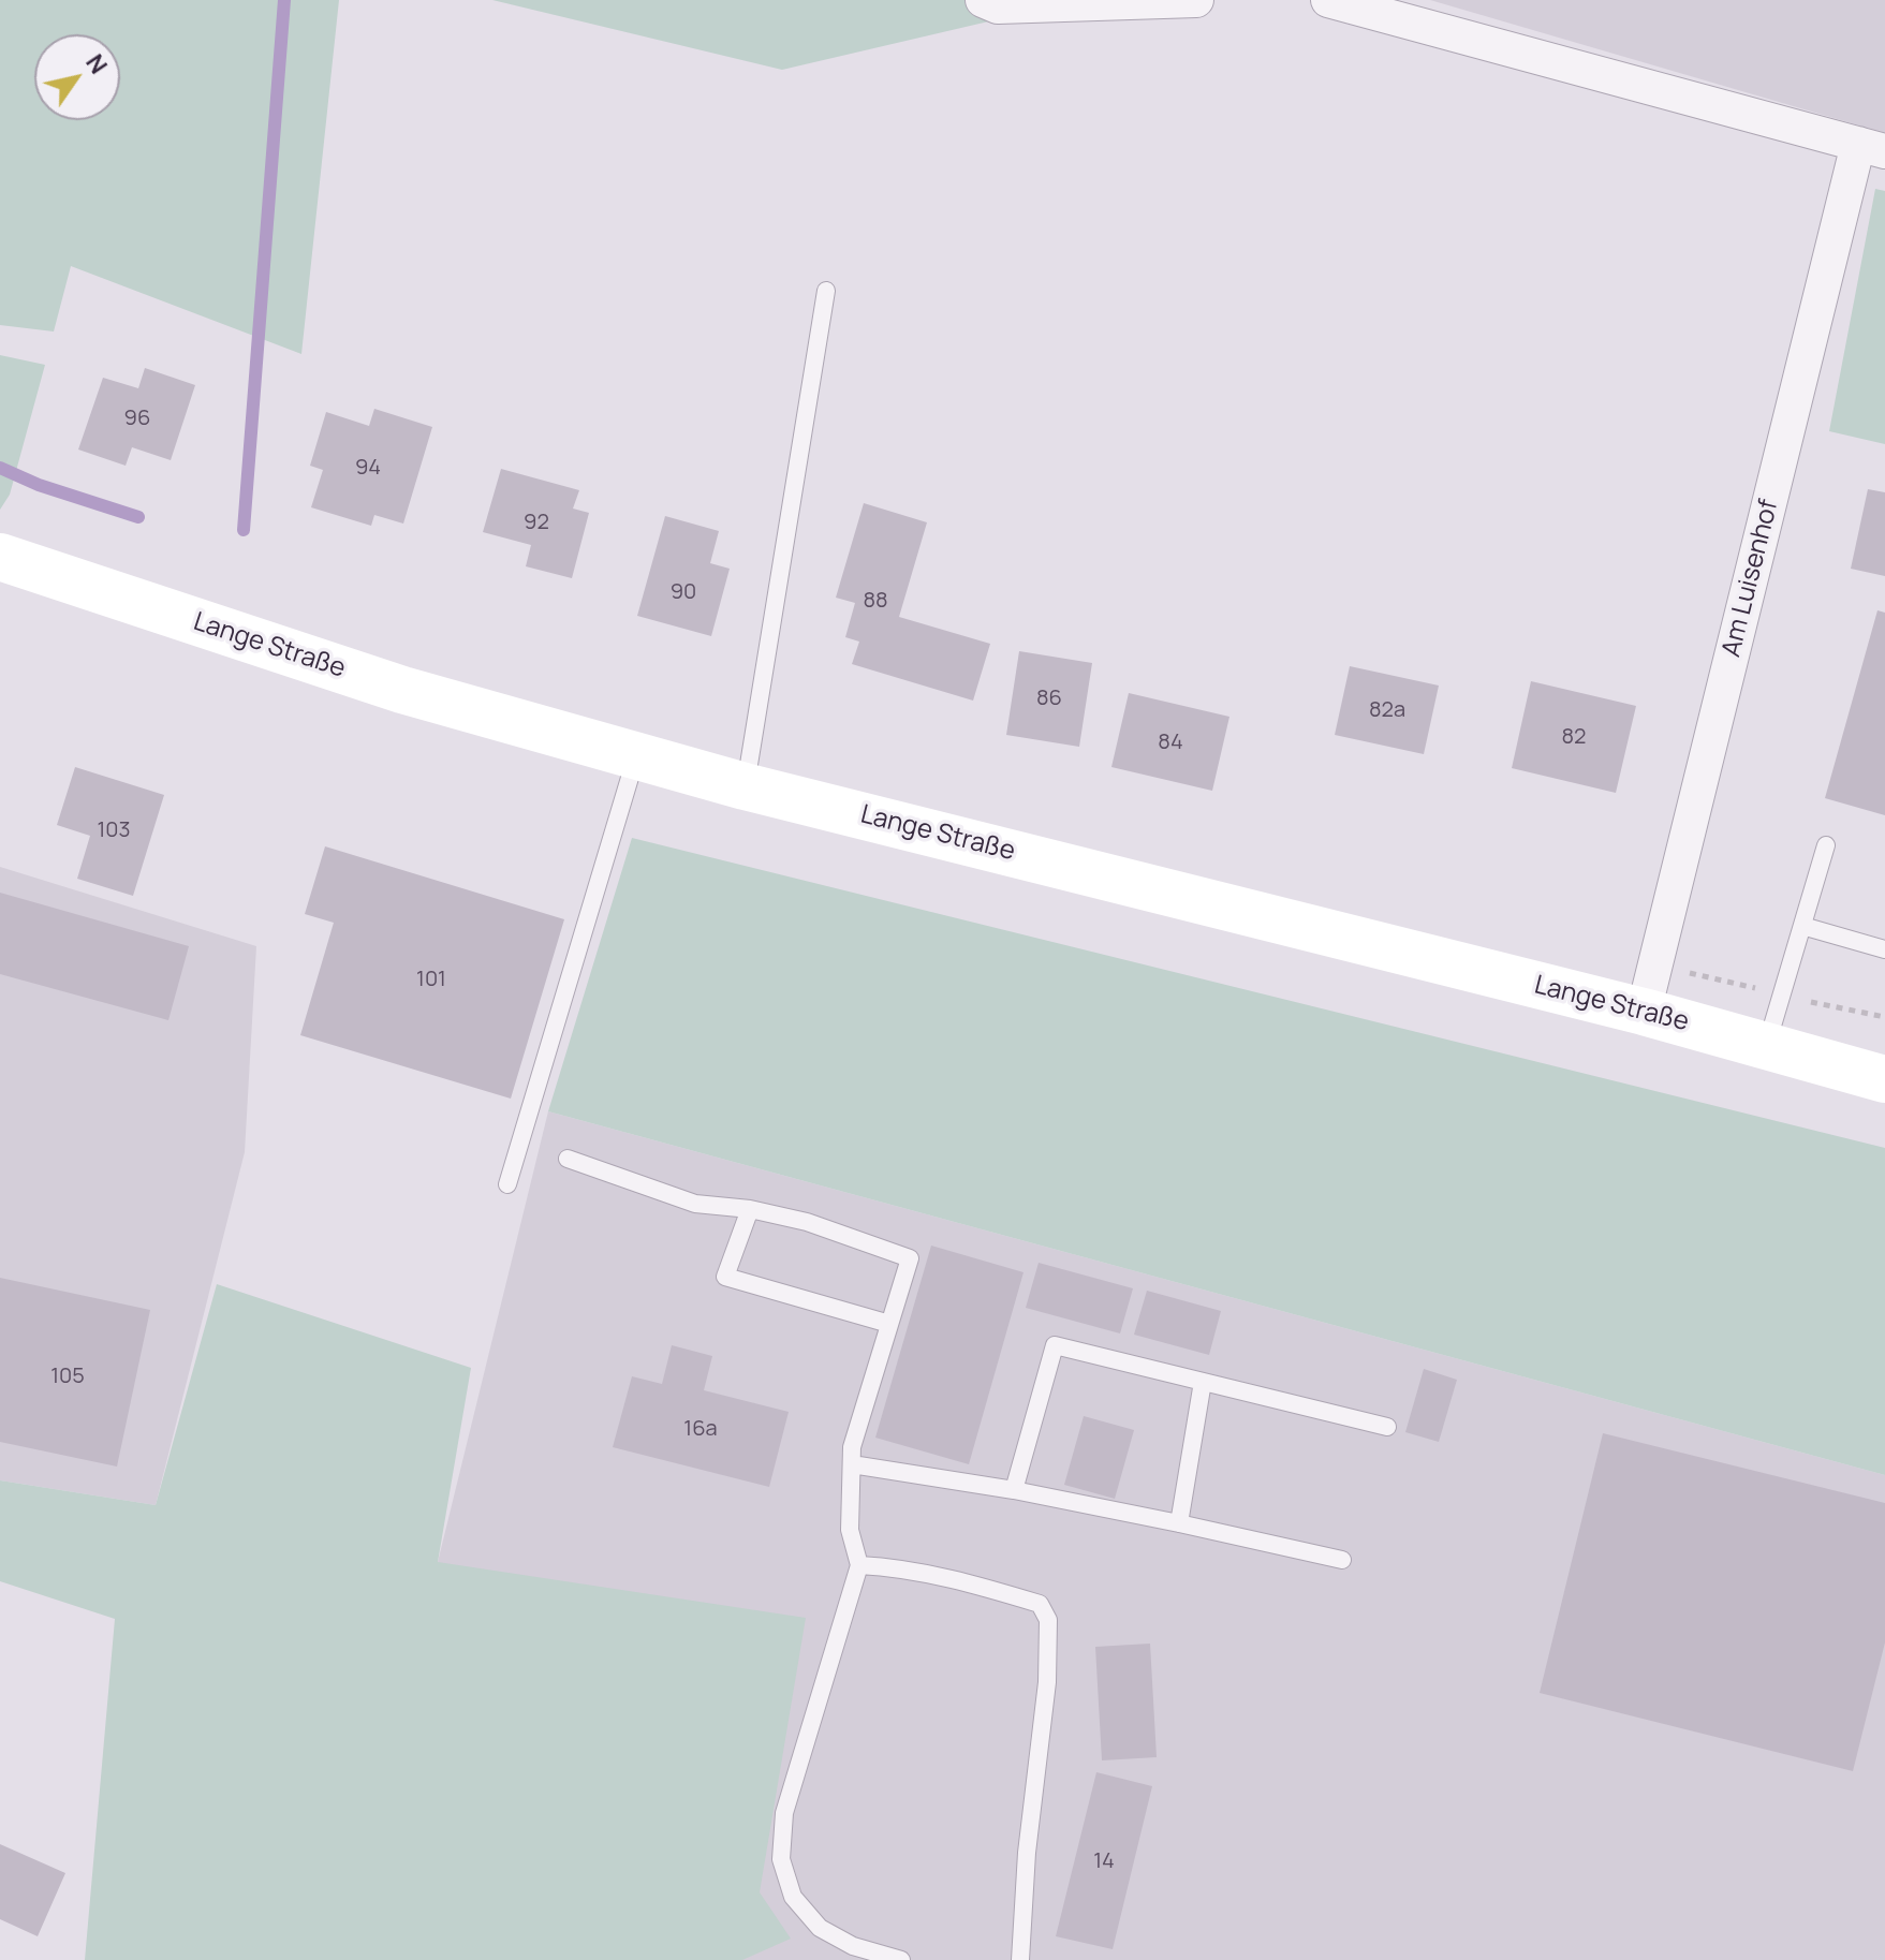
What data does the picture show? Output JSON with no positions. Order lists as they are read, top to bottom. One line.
{"streets":{"street":["Am Luisenhof","Lange Straße"]},"crossings":[["Am Luisenhof","Lange Straße"]],"house_numbers":["96","94","92","90","88","86","82a","82","84","103","101","105","16a","14"],"north":"top right"}
